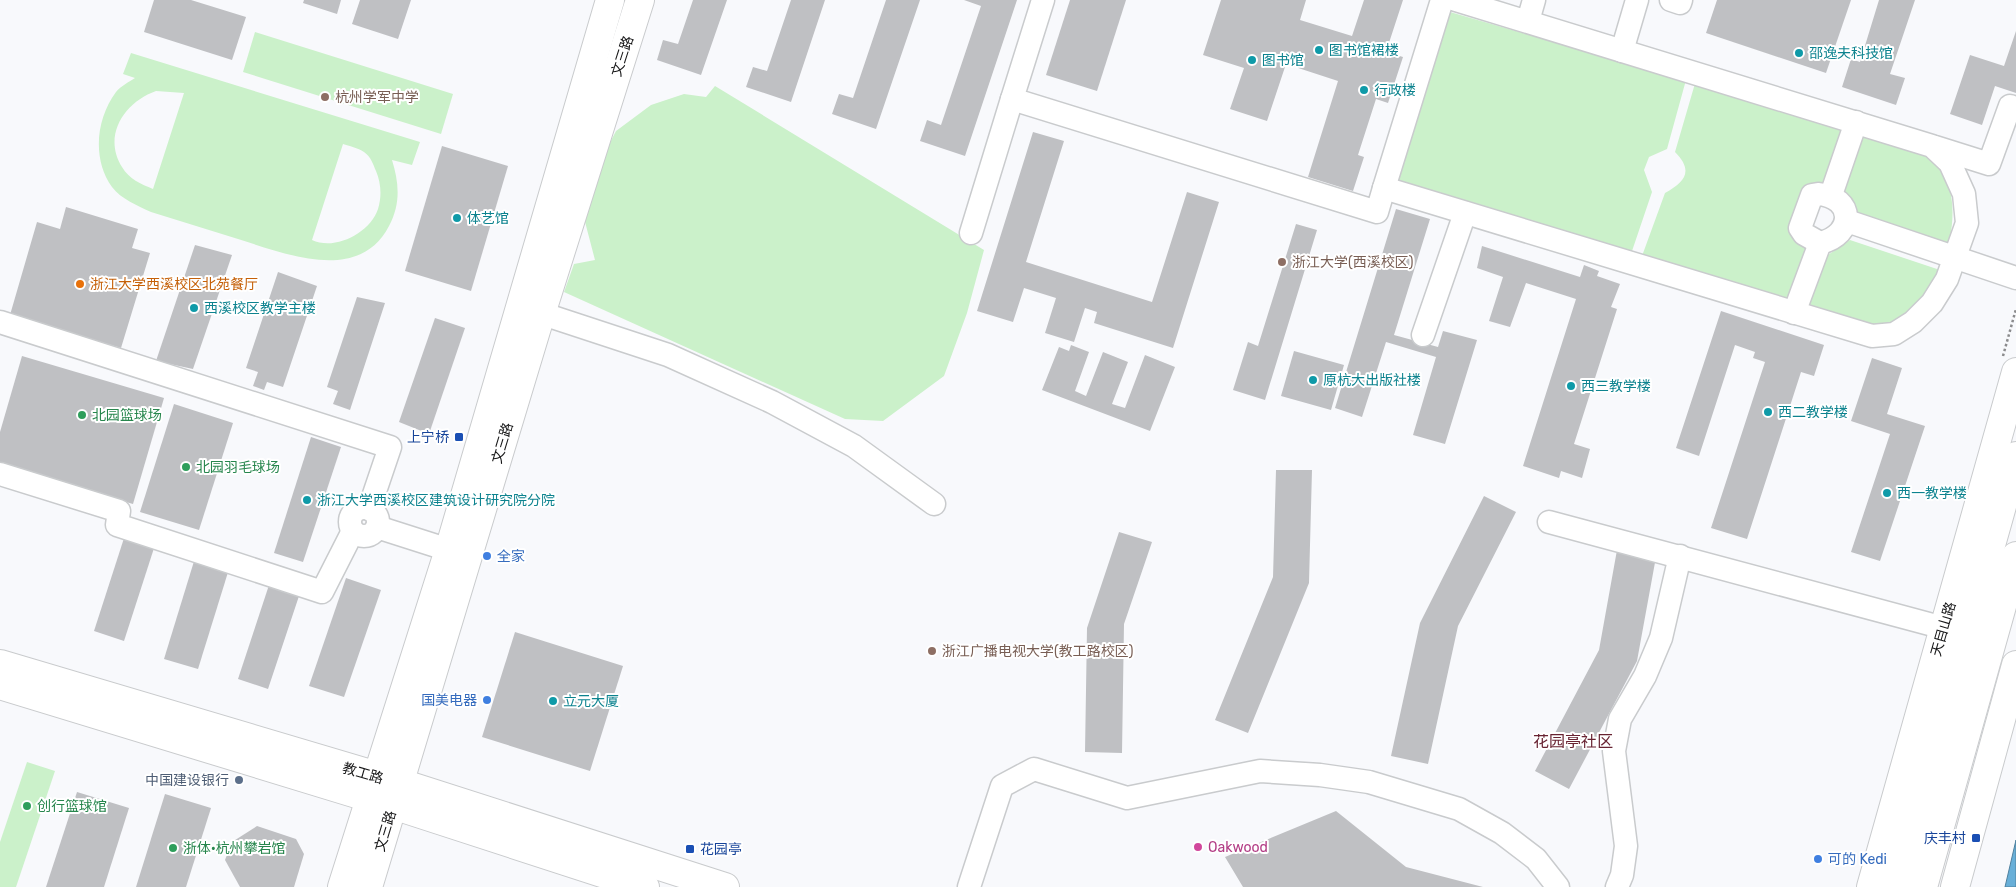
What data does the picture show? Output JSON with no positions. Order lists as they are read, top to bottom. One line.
{"streets":{"main road":["文三路","天目山路","教工路"]},"crossings":[["文三路","教工路"]],"districts":["花园亭社区"],"places":{"other":["图书馆裙楼","邵逸夫科技馆","图书馆","行政楼","杭州学军中学","体艺馆","浙江大学(西溪校区)","浙江大学西溪校区北苑餐厅","西溪校区教学主楼","原杭大出版社楼","西三教学楼","西二教学楼","北园篮球场","北园羽毛球场","西一教学楼","浙江大学西溪校区建筑设计研究院分院","全家","浙江广播电视大学(教工路校区)","国美电器","立元大厦","中国建设银行","创行篮球馆","Oakwood","浙体·杭州攀岩馆","可的 Kedi"],"transit":["上宁桥","庆丰村","花园亭"]}}
